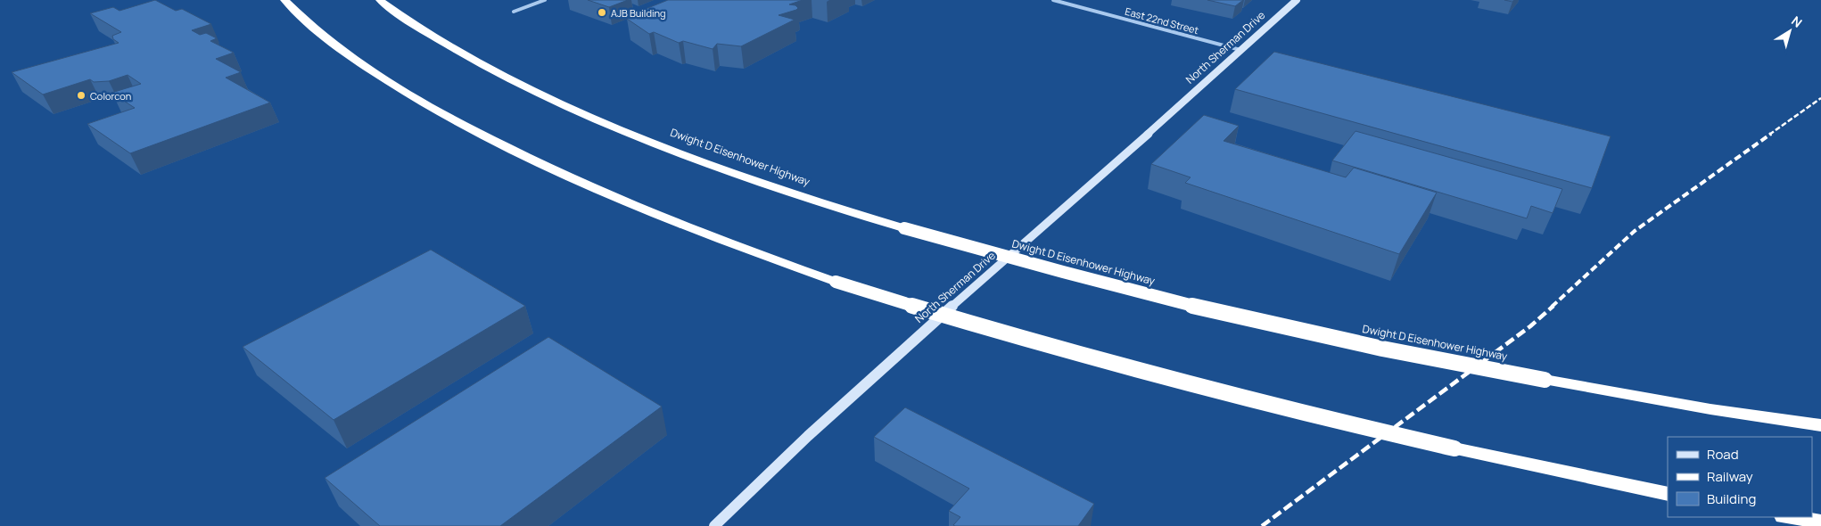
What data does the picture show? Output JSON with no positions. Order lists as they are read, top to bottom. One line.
{"streets":{"highway":["Dwight D Eisenhower Highway"],"main road":["North Sherman Drive"],"street":["East 22nd Street"]},"crossings":[["East 22nd Street","North Sherman Drive"]],"places":["AJB Building","Colorcon"],"legend":["Road","Railway","Building"],"north":"top right"}
